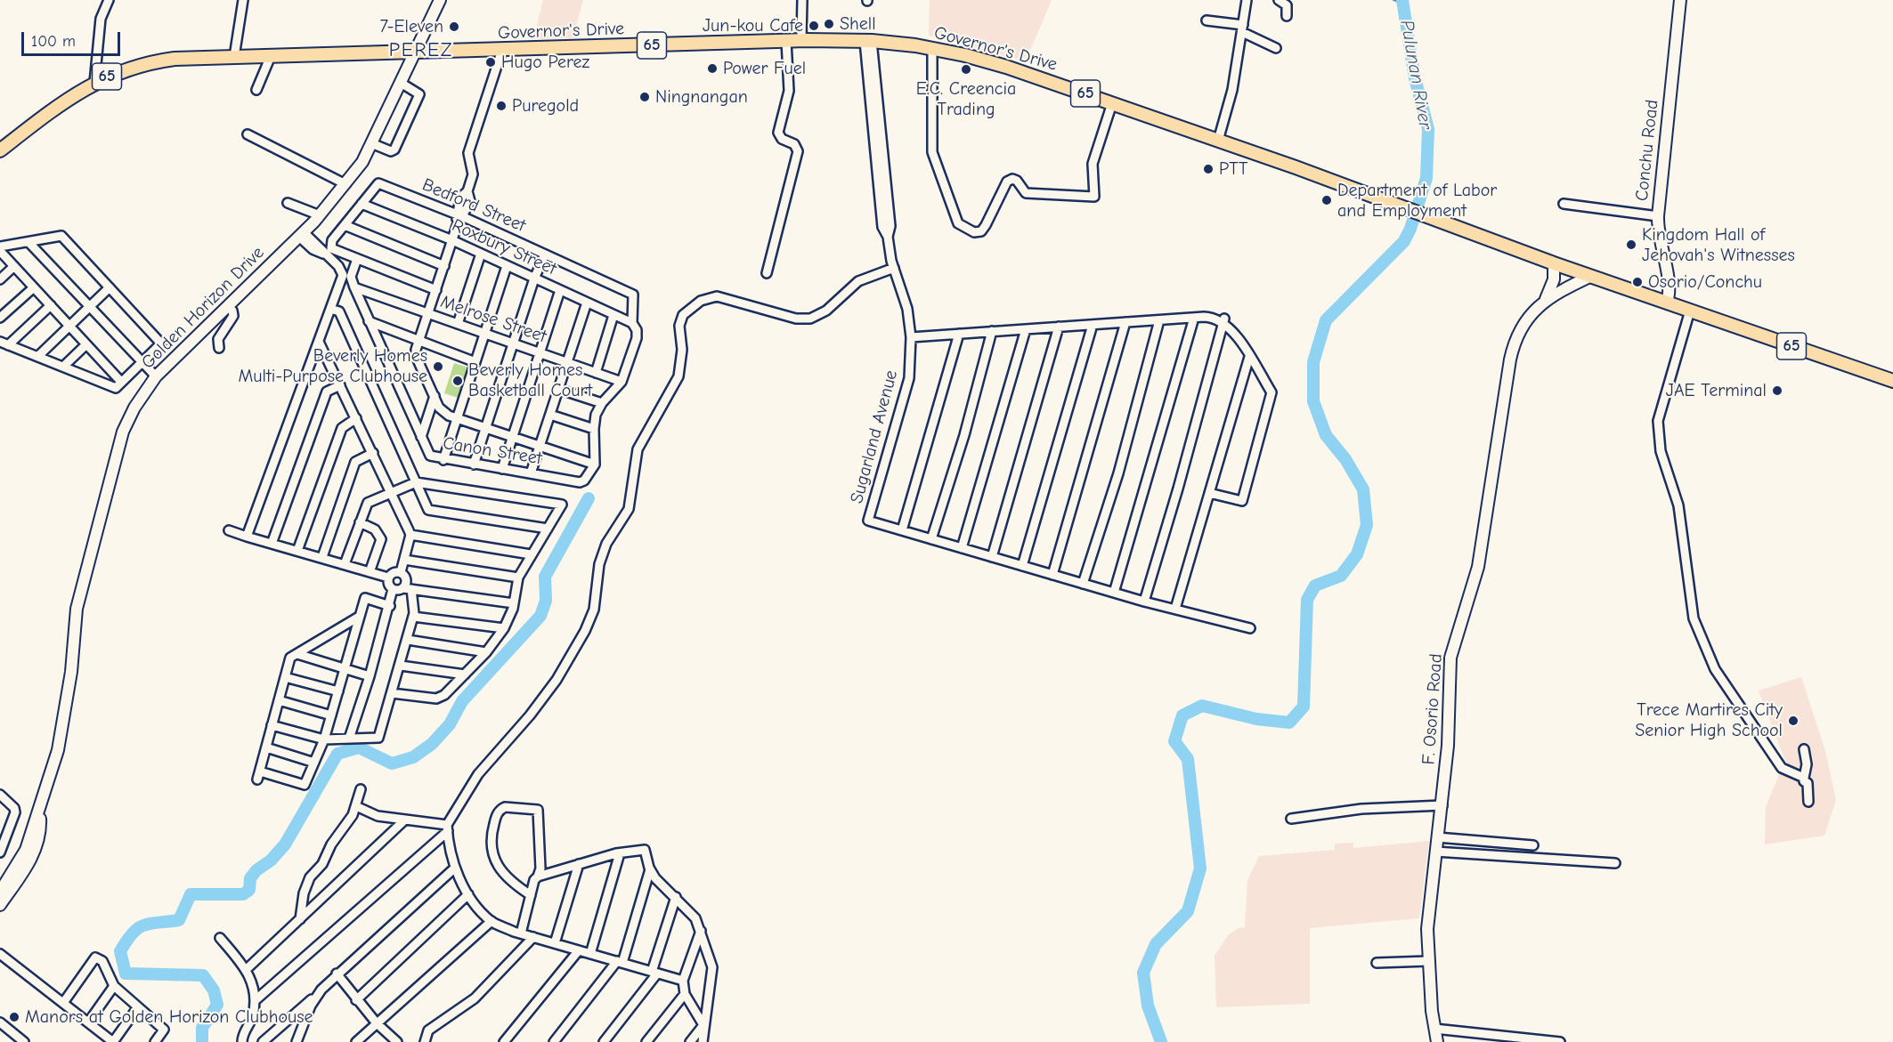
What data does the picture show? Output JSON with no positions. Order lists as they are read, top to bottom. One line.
{"streets":{"main road":["Governor's Drive","65"],"street":["Conchu Road","Bedford Street","Roxbury Street","Golden Horizon Drive","Melrose Street","Sugarland Avenue","Canon Street","F. Osorio Road"]},"crossings":[["Governor's Drive","Conchu Road"],["Governor's Drive","Golden Horizon Drive"],["Governor's Drive","Sugarland Avenue"],["Governor's Drive","F. Osorio Road"],["Bedford Street","Roxbury Street"],["Bedford Street","Canon Street"],["Melrose Street","Canon Street"]],"districts":["PEREZ"],"water":["Pulunan River"],"places":["Shell","Jun-kou Cafe","7-Eleven","Hugo Perez","Power Fuel","E.C. Creencia Trading","Ningnangan","Puregold","PTT","Department of Labor and Employment","Kingdom Hall of Jehovah's Witnesses","Osorio/Conchu","Beverly Homes Multi-Purpose Clubhouse","Beverly Homes Basketball Court","JAE Terminal","Trece Martires City Senior High School","Manors at Golden Horizon Clubhouse"],"scale_bar":"100 m"}
